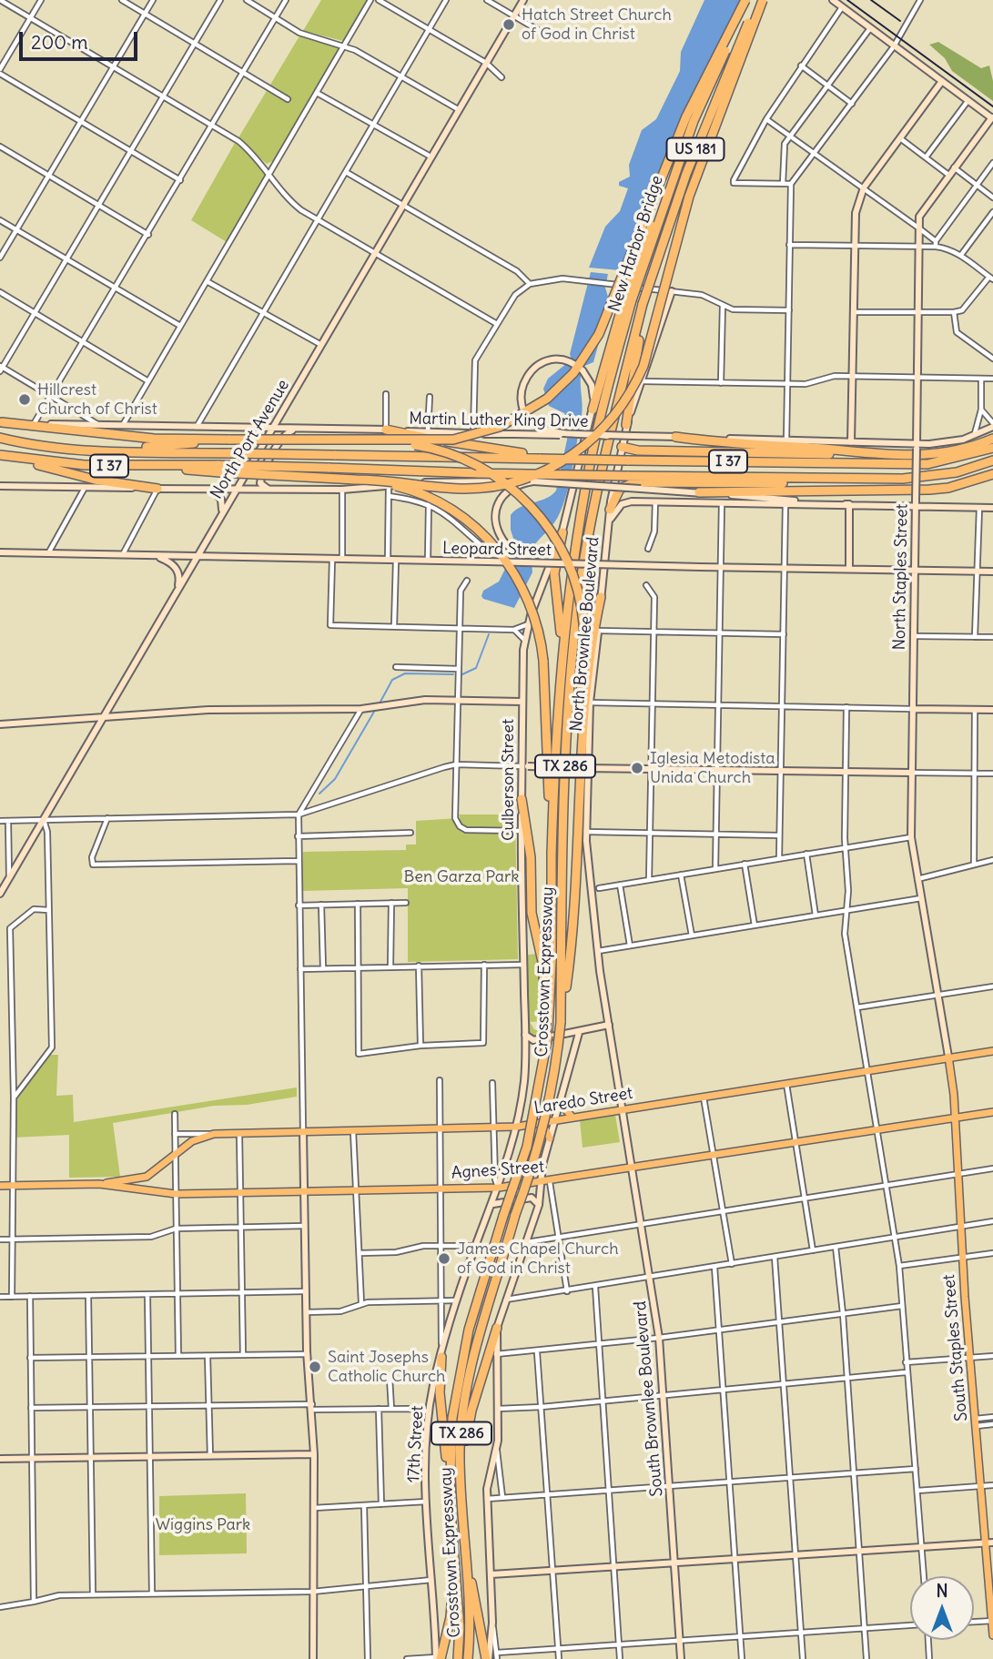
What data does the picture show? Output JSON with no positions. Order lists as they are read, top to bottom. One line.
{"streets":{"highway":["US 181","New Harbor Bridge","I 37","TX 286","Crosstown Expressway"],"main road":["Martin Luther King Drive","North Port Avenue","Leopard Street","North Staples Street","North Brownlee Boulevard","Culberson Street","Laredo Street","Agnes Street","South Staples Street","South Brownlee Boulevard","17th Street"]},"crossings":[["New Harbor Bridge","TX 286"],["New Harbor Bridge","Crosstown Expressway"],["Martin Luther King Drive","North Port Avenue"],["Martin Luther King Drive","North Staples Street"],["North Port Avenue","Leopard Street"],["Leopard Street","North Staples Street"],["North Staples Street","Laredo Street"],["North Staples Street","South Staples Street"],["North Brownlee Boulevard","South Brownlee Boulevard"],["TX 286","Crosstown Expressway"],["Culberson Street","Crosstown Expressway"],["Crosstown Expressway","Laredo Street"],["Crosstown Expressway","Agnes Street"],["Crosstown Expressway","17th Street"],["Laredo Street","South Staples Street"],["Laredo Street","South Brownlee Boulevard"],["Laredo Street","17th Street"],["Agnes Street","South Staples Street"],["Agnes Street","South Brownlee Boulevard"],["Agnes Street","17th Street"]],"parks":["Ben Garza Park","Wiggins Park"],"places":["Hatch Street Church of God in Christ","Hillcrest Church of Christ","Iglesia Metodista Unida Church","James Chapel Church of God in Christ","Saint Josephs Catholic Church"],"scale_bar":"200 m","north":"top"}
